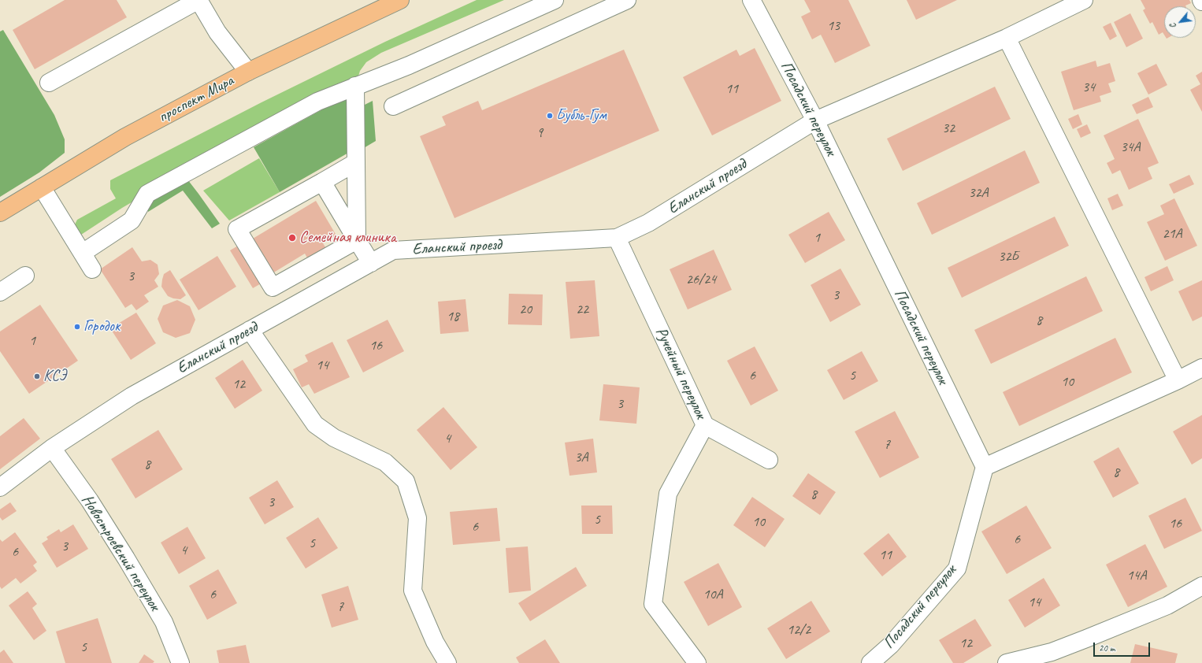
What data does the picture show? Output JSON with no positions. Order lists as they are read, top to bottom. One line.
{"streets":{"main road":["проспект Мира"],"street":["Посадский переулок","Еланский проезд","Ручейный переулок","Новостроевский переулок"]},"crossings":[["Посадский переулок","Еланский проезд"],["Еланский проезд","Ручейный переулок"],["Еланский проезд","Новостроевский переулок"]],"places":["Бубль-Гум","Семейная клиника","Городок","КСЭ"],"house_numbers":["13","34","11","32","9","34А","32А","21А","1","32Б","3","26/24","3","20","22","18","8","1","16","14","6","5","10","12","3","4","7","3А","8","8","8","3","5","10","16","6","6","5","3","4","6","11","14А","6","10А","14","7","12/2","12","5"],"scale_bar":"20 m","north":"bottom left"}
